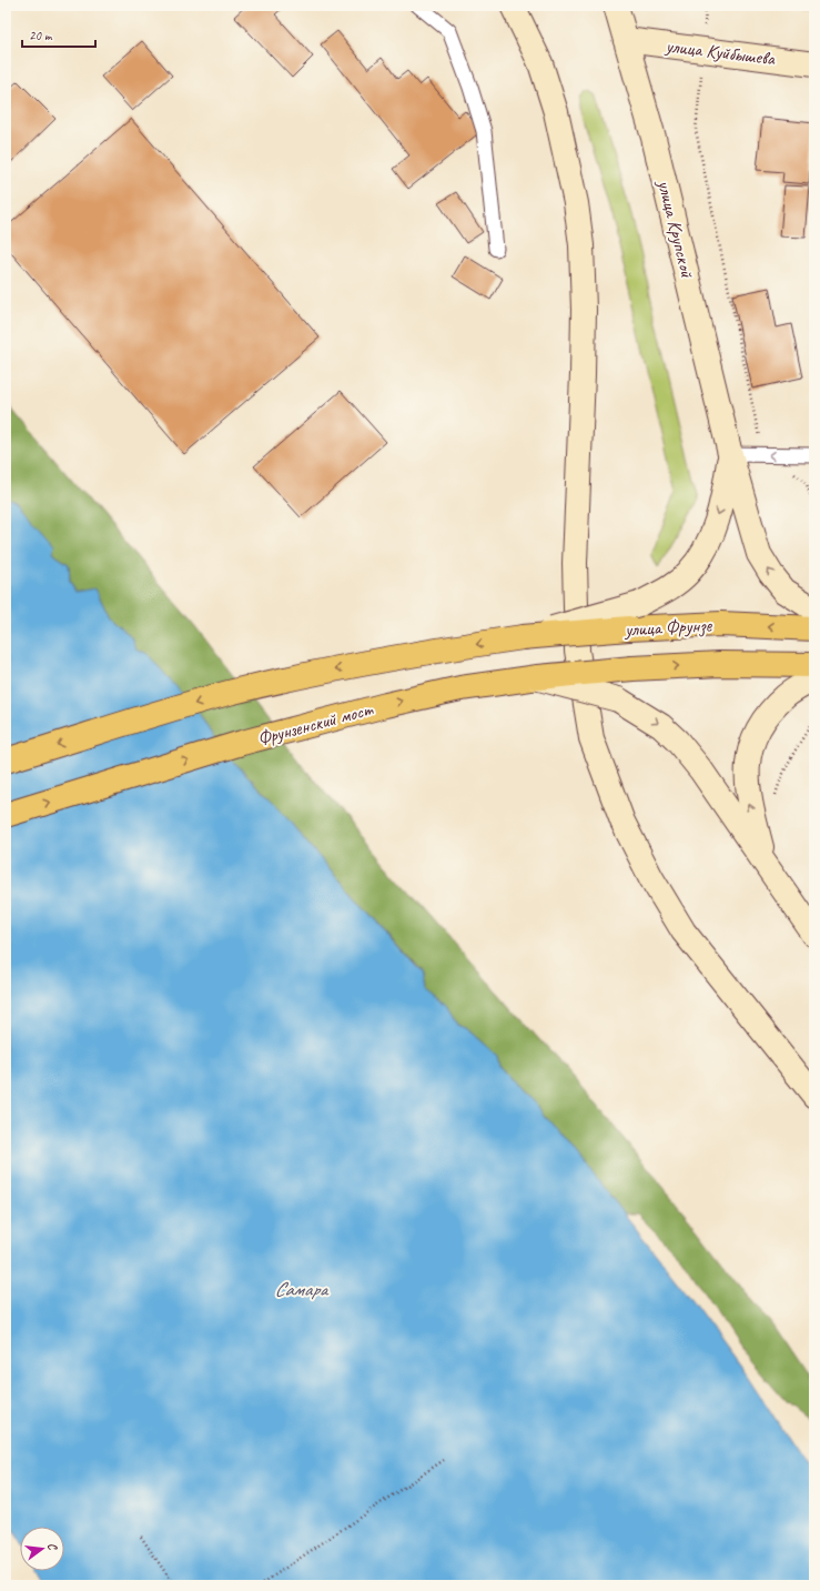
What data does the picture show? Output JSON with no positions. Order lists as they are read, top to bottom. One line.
{"streets":{"main road":["улица Куйбышева","улица Крупской","улица Фрунзе","Фрунзенский мост"]},"crossings":[["улица Куйбышева","улица Крупской"]],"one_way":["улица Фрунзе"],"water":["Самара"],"scale_bar":"20 m","north":"right"}
